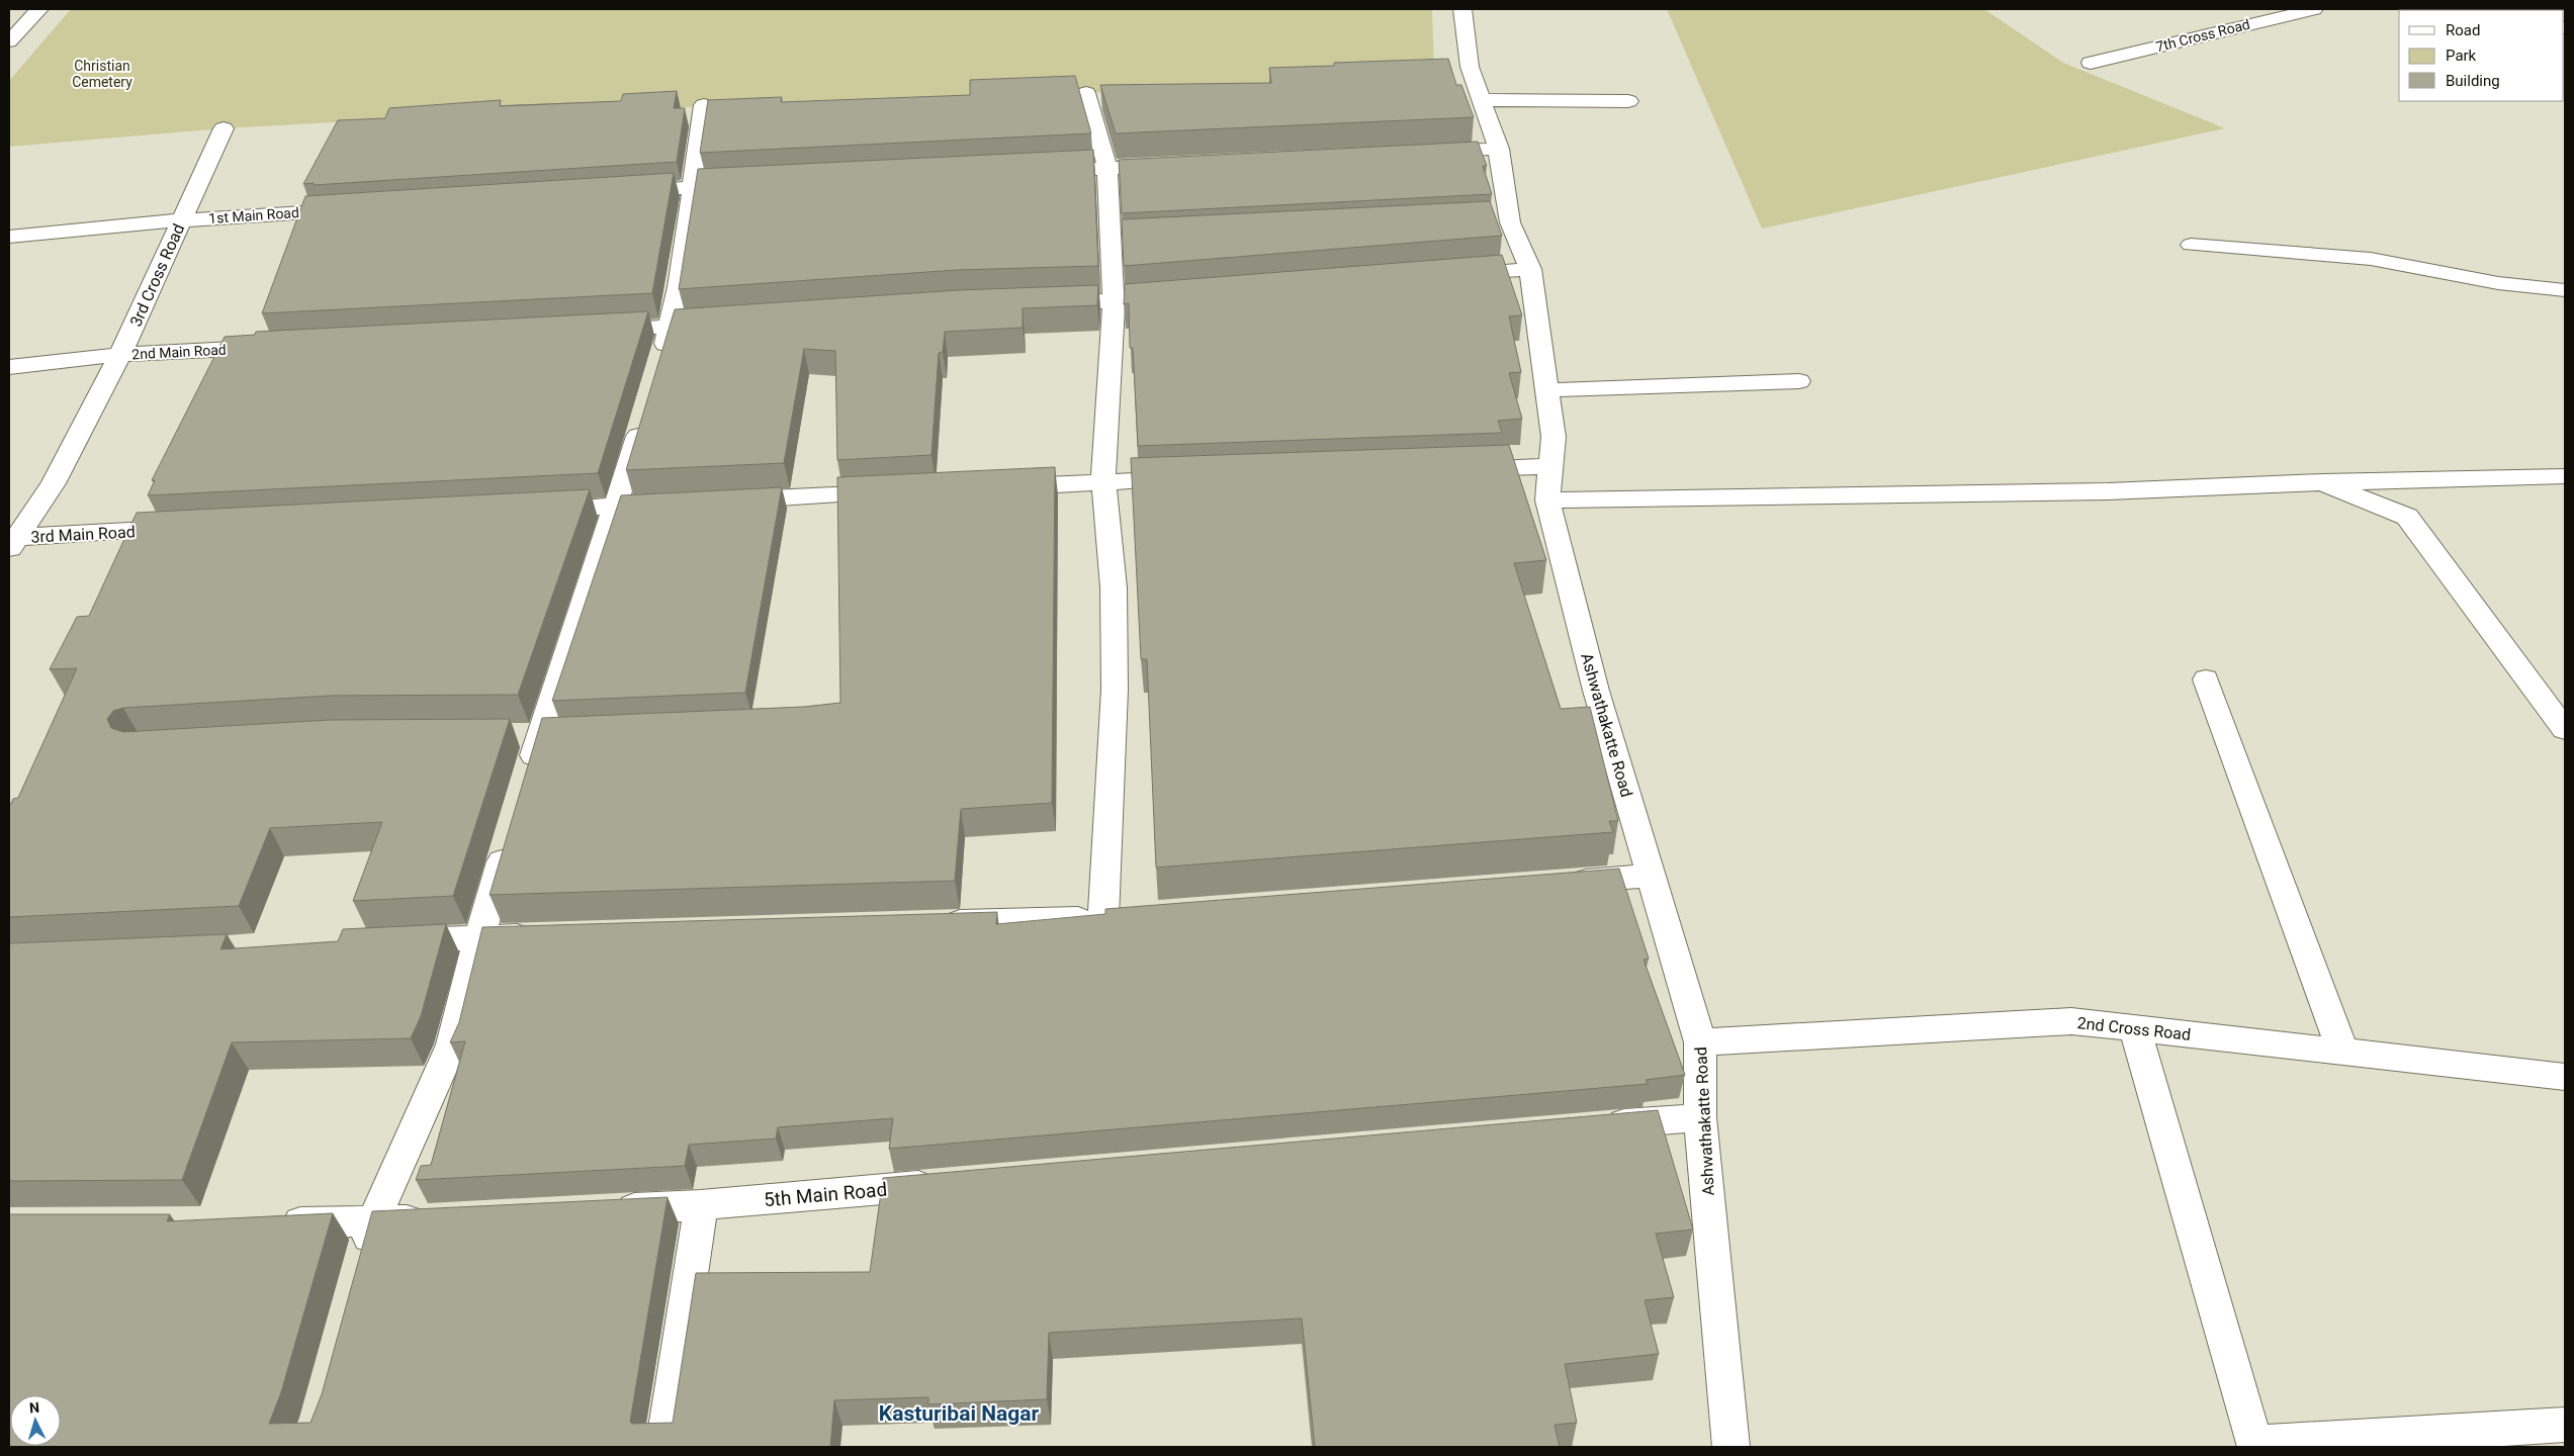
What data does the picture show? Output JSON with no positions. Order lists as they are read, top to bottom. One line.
{"streets":{"street":["7th Cross Road","1st Main Road","3rd Cross Road","2nd Main Road","3rd Main Road","Ashwathakatte Road","2nd Cross Road","5th Main Road"]},"crossings":[["1st Main Road","3rd Cross Road"],["3rd Cross Road","2nd Main Road"],["3rd Cross Road","3rd Main Road"],["Ashwathakatte Road","2nd Cross Road"]],"districts":["Kasturibai Nagar"],"parks":["Christian Cemetery"],"legend":["Road","Park","Building"],"north":"top"}
